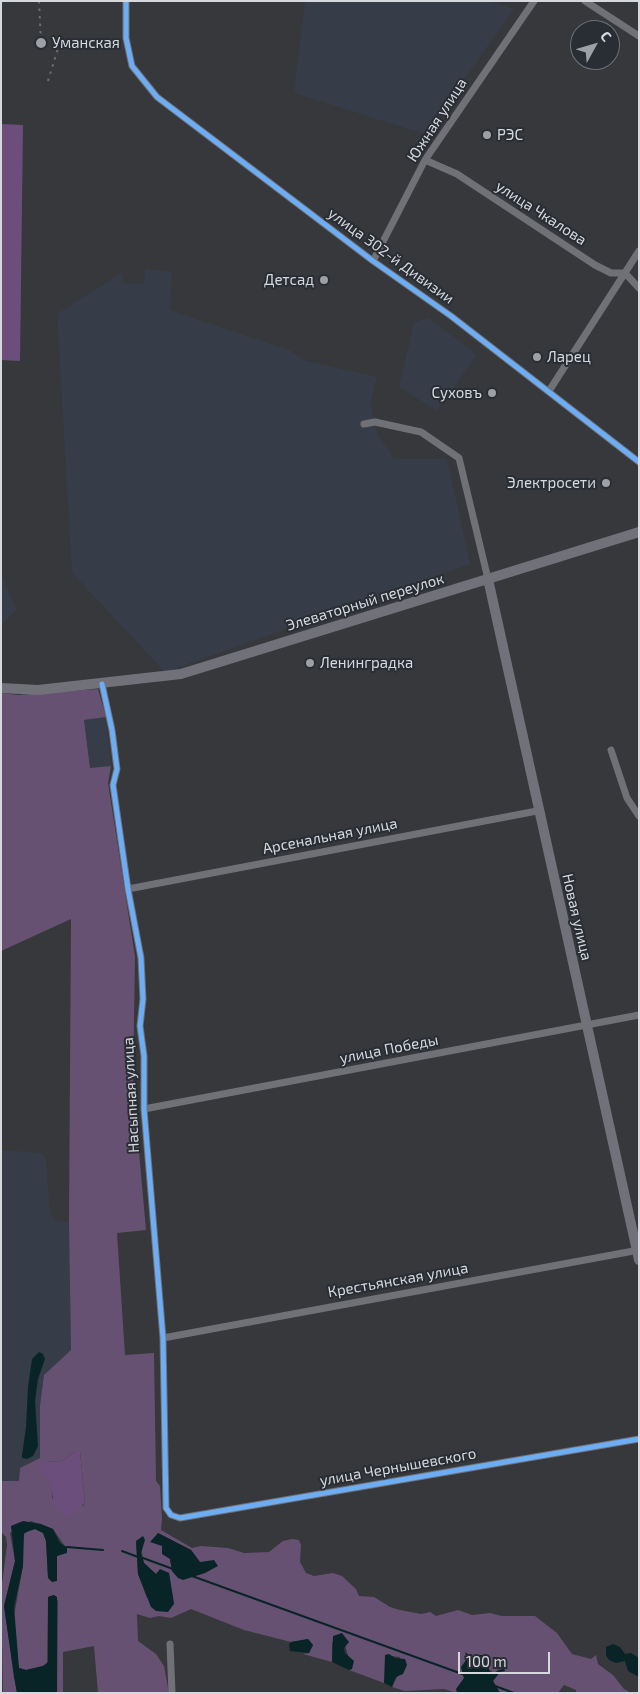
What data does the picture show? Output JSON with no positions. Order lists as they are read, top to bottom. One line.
{"streets":{"main road":["Элеваторный переулок","Новая улица"],"street":["Южная улица","улица Чкалова","улица 302-й Дивизии","Арсенальная улица","улица Победы","Насыпная улица","Крестьянская улица","улица Чернышевского"]},"crossings":[["Южная улица","улица Чкалова"],["Южная улица","улица 302-й Дивизии"],["Элеваторный переулок","Новая улица"],["Элеваторный переулок","Насыпная улица"],["Арсенальная улица","Новая улица"],["Арсенальная улица","Насыпная улица"],["Новая улица","улица Победы"],["Новая улица","Крестьянская улица"],["улица Победы","Насыпная улица"],["Насыпная улица","Крестьянская улица"],["Насыпная улица","улица Чернышевского"]],"places":["Уманская","РЭС","Детсад","Ларец","Суховъ","Электросети","Ленинградка"],"scale_bar":"100 m","north":"top right"}
